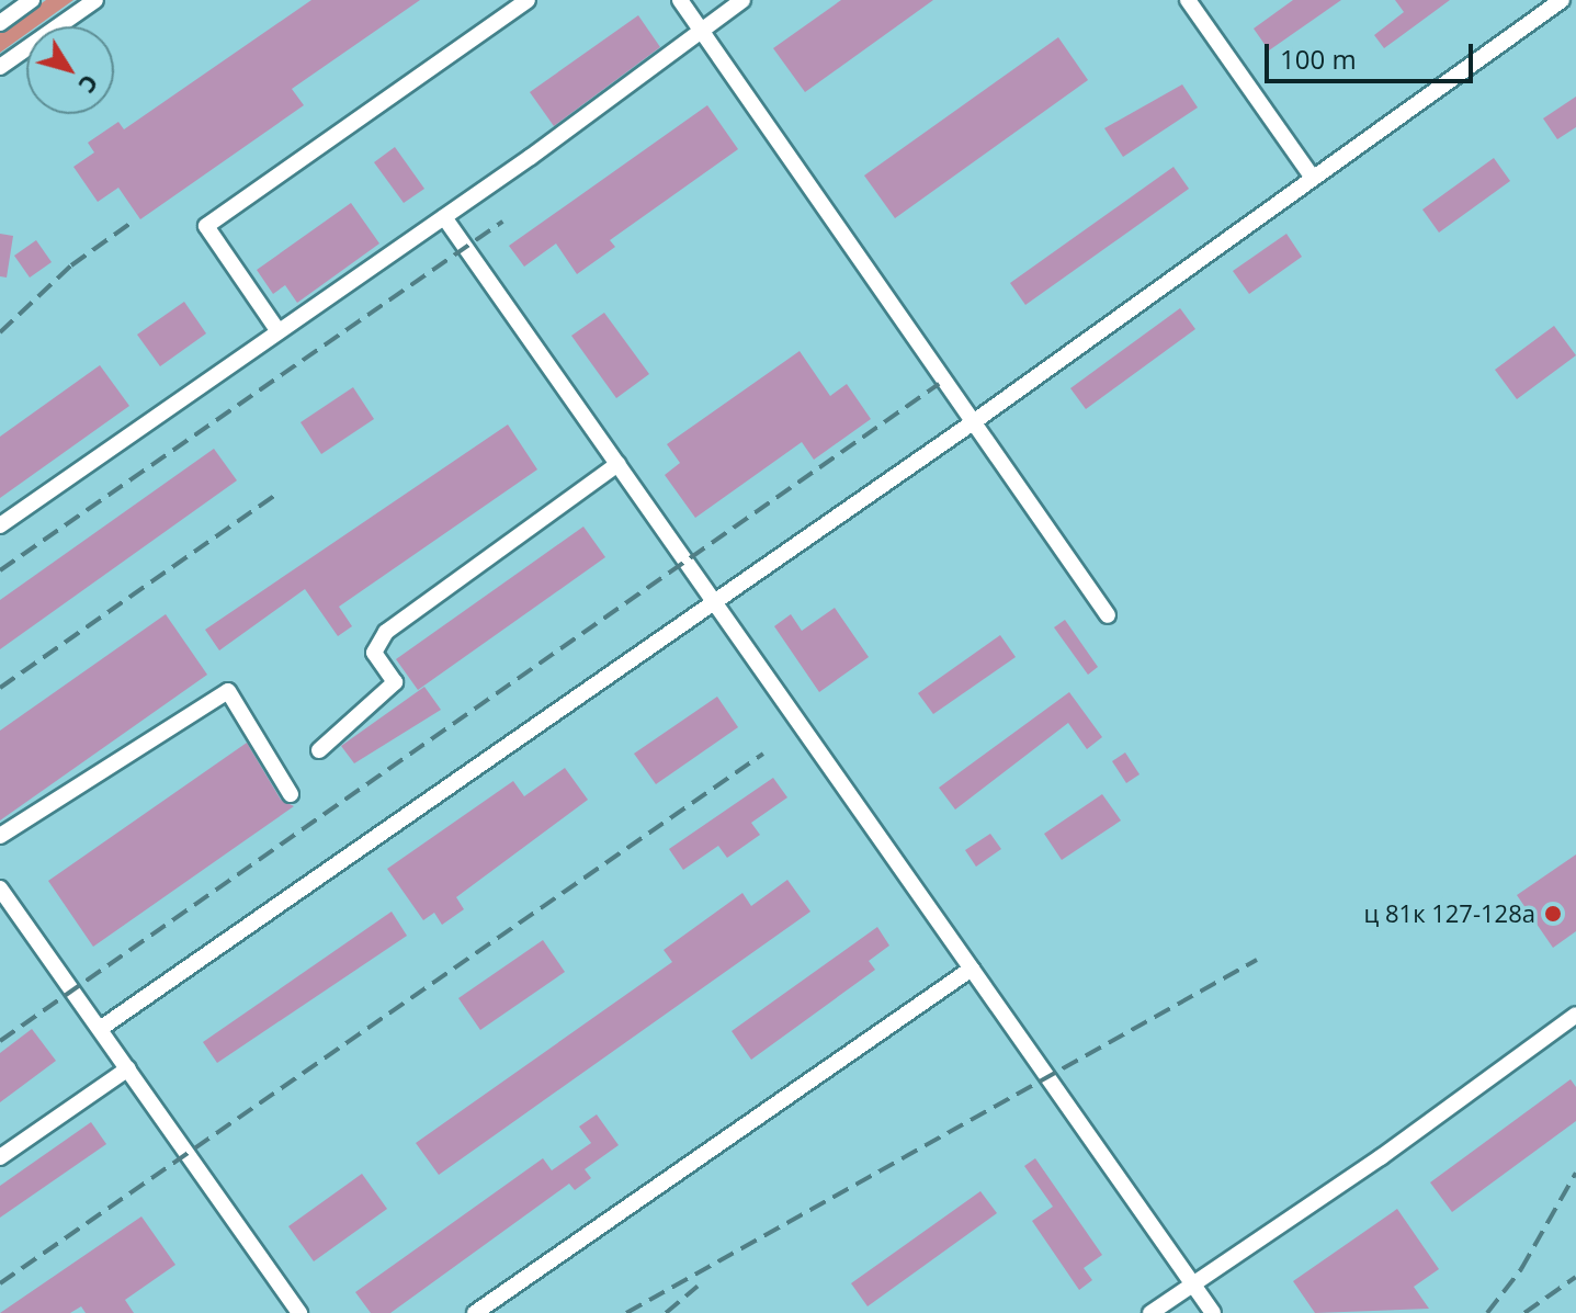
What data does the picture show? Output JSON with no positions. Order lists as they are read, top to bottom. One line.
{"places":["ц 81к 127-128а"],"scale_bar":"100 m","north":"bottom right"}
